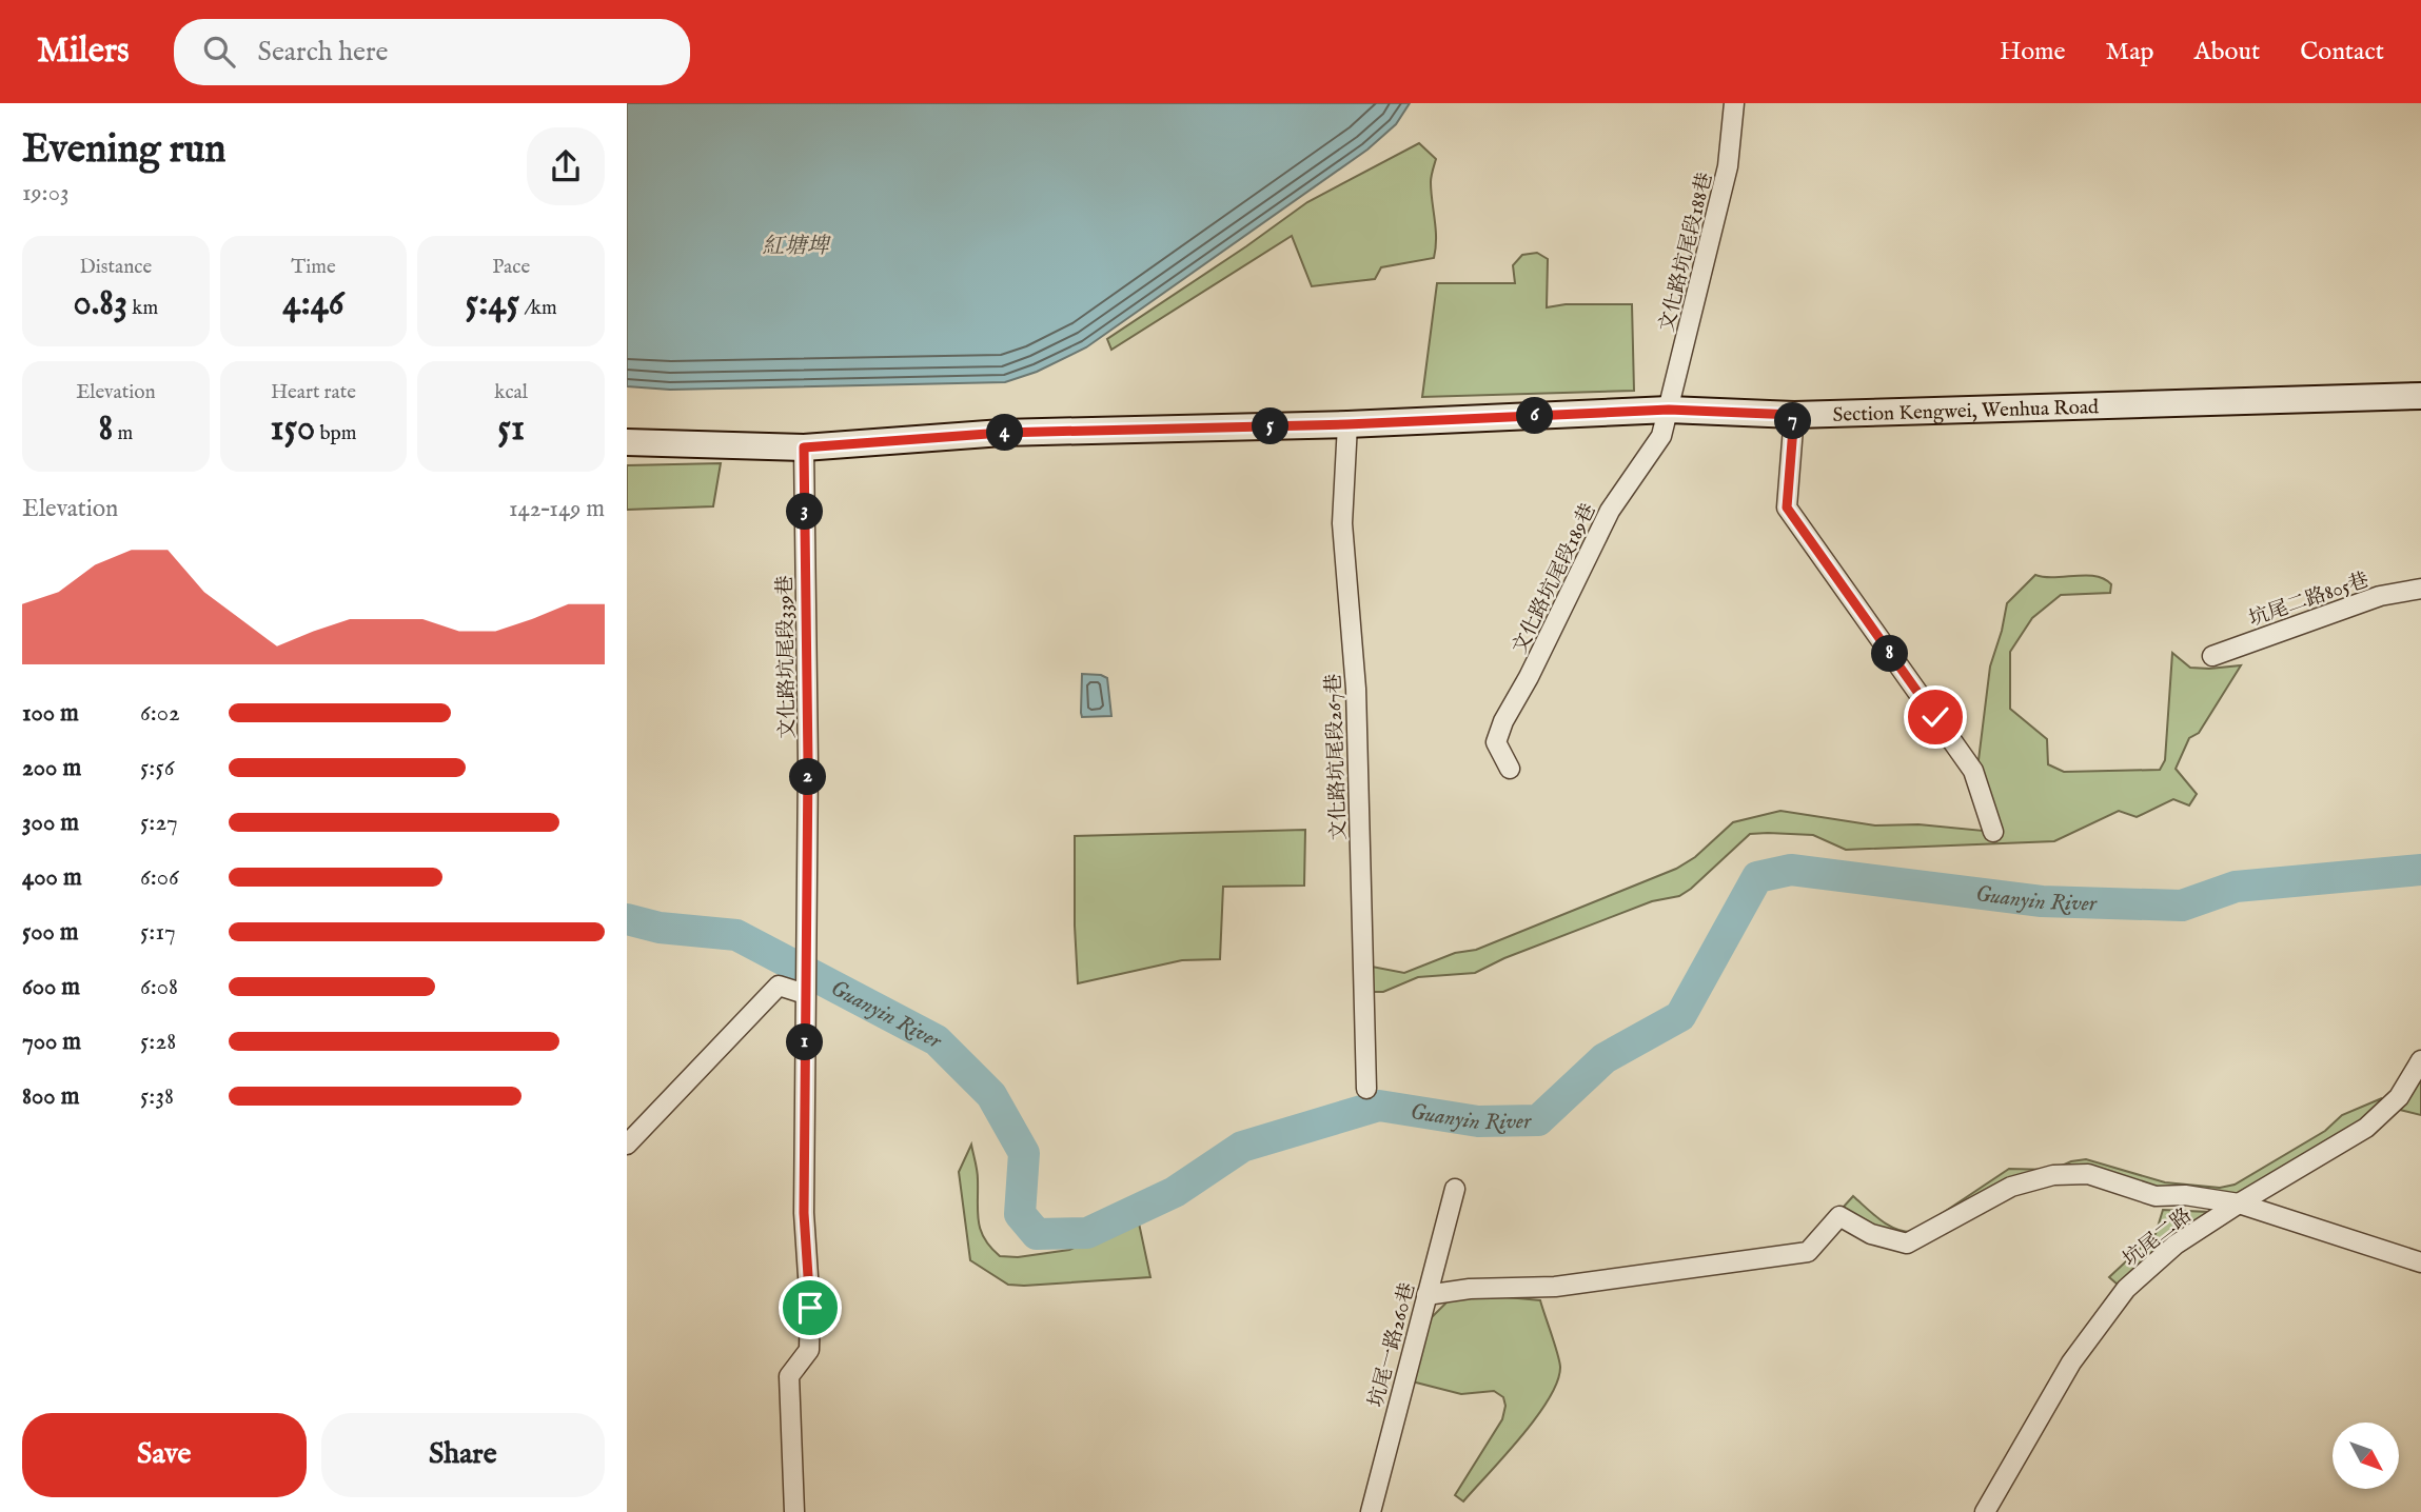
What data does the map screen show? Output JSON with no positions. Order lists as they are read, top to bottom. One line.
{"streets":{"main road":["Section Kengwei, Wenhua Road"],"street":["文化路坑尾段188巷","文化路坑尾段189巷","坑尾二路805巷","文化路坑尾段339巷","文化路坑尾段267巷","坑尾二路","坑尾一路260巷"]},"crossings":[["文化路坑尾段188巷","Section Kengwei, Wenhua Road"],["文化路坑尾段188巷","文化路坑尾段189巷"],["Section Kengwei, Wenhua Road","文化路坑尾段189巷"],["Section Kengwei, Wenhua Road","文化路坑尾段339巷"],["Section Kengwei, Wenhua Road","文化路坑尾段267巷"]],"water":["紅塘埤","Guanyin River"],"north":"bottom right","page":{"header":"Milers","search":"Search here","nav":["Home","Map","About","Contact"],"heading":["Evening run","19:03"],"stats":[["Distance","0.83 km"],["Time","4:46"],["Pace","5:45 /km"],["Elevation","8 m"],["Heart rate","150 bpm"],["kcal","51"]],"pins":["6","7","5","4","3","8","2","1"],"chart":["Elevation","142–149 m"],"list":[{"name":"100 m","note":"6:02"},{"name":"200 m","note":"5:56"},{"name":"300 m","note":"5:27"},{"name":"400 m","note":"6:06"},{"name":"500 m","note":"5:17"},{"name":"600 m","note":"6:08"},{"name":"700 m","note":"5:28"},{"name":"800 m","note":"5:38"}],"buttons":["Save","Share"]}}
